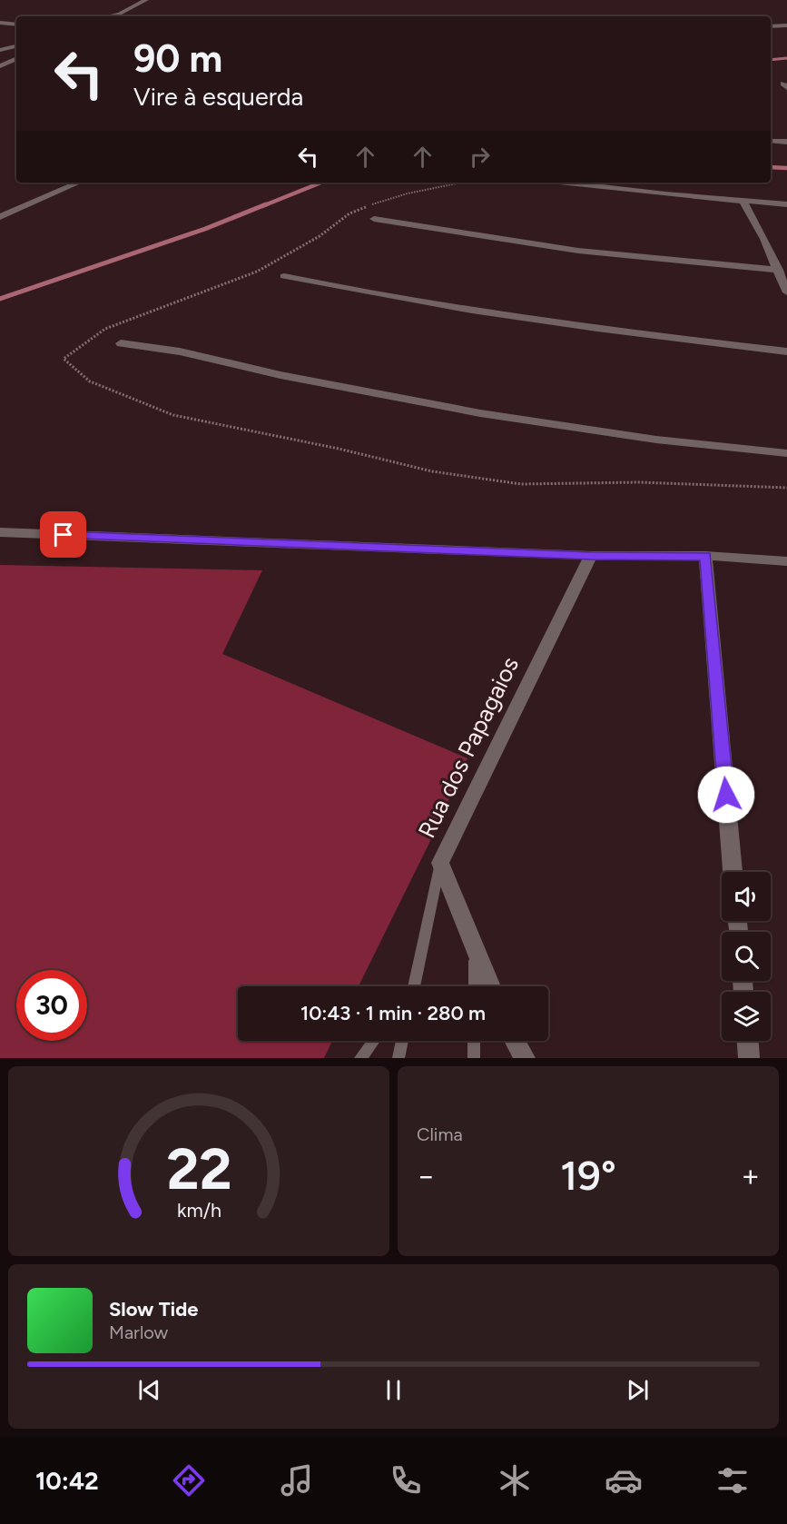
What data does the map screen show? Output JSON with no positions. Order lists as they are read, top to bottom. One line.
{"streets":{"street":["Rua dos Papagaios"]},"page":{"turn":["90 m","Vire à esquerda"],"limit":"30","trip":"10:43 · 1 min · 280 m","tile":"Clima","heat":["−","19°","+"],"song":["Slow Tide","Marlow"],"tabs":"10:42","gauge":["22","km/h"]}}
